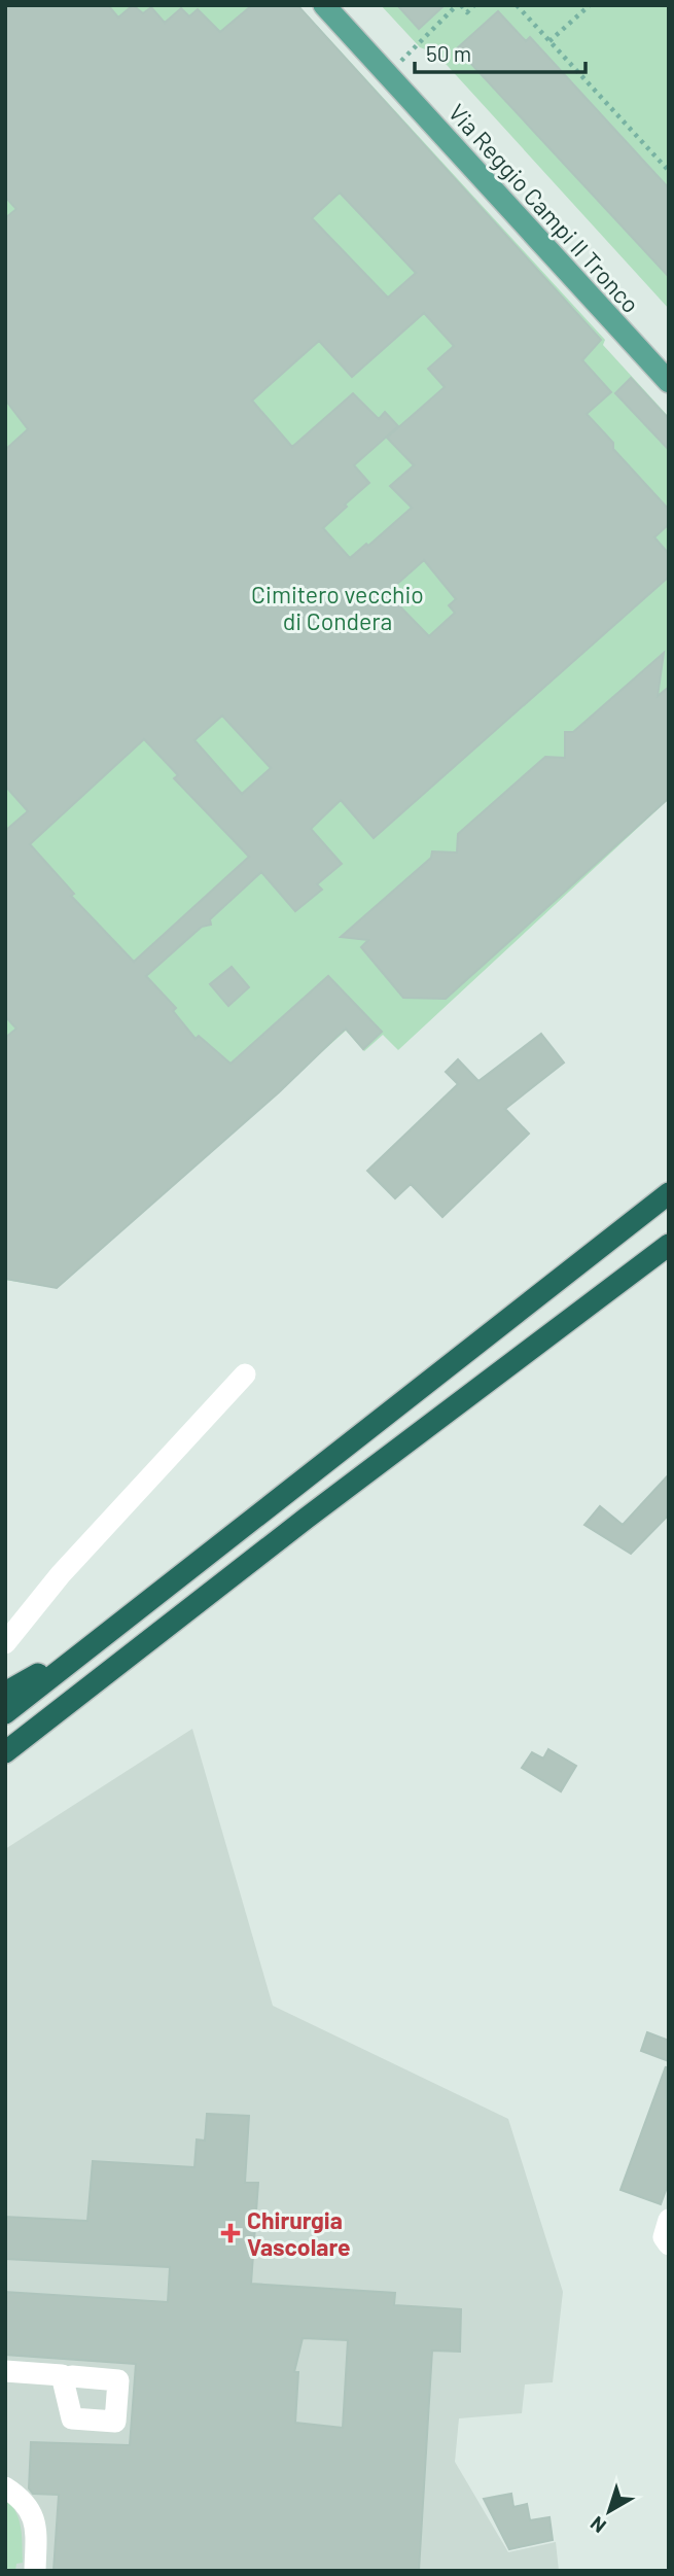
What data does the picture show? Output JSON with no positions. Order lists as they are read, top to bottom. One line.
{"streets":{"main road":["Via Reggio Campi II Tronco"]},"parks":["Cimitero vecchio di Condera"],"places":{"health":["Chirurgia Vascolare"]},"scale_bar":"50 m","north":"bottom left"}
